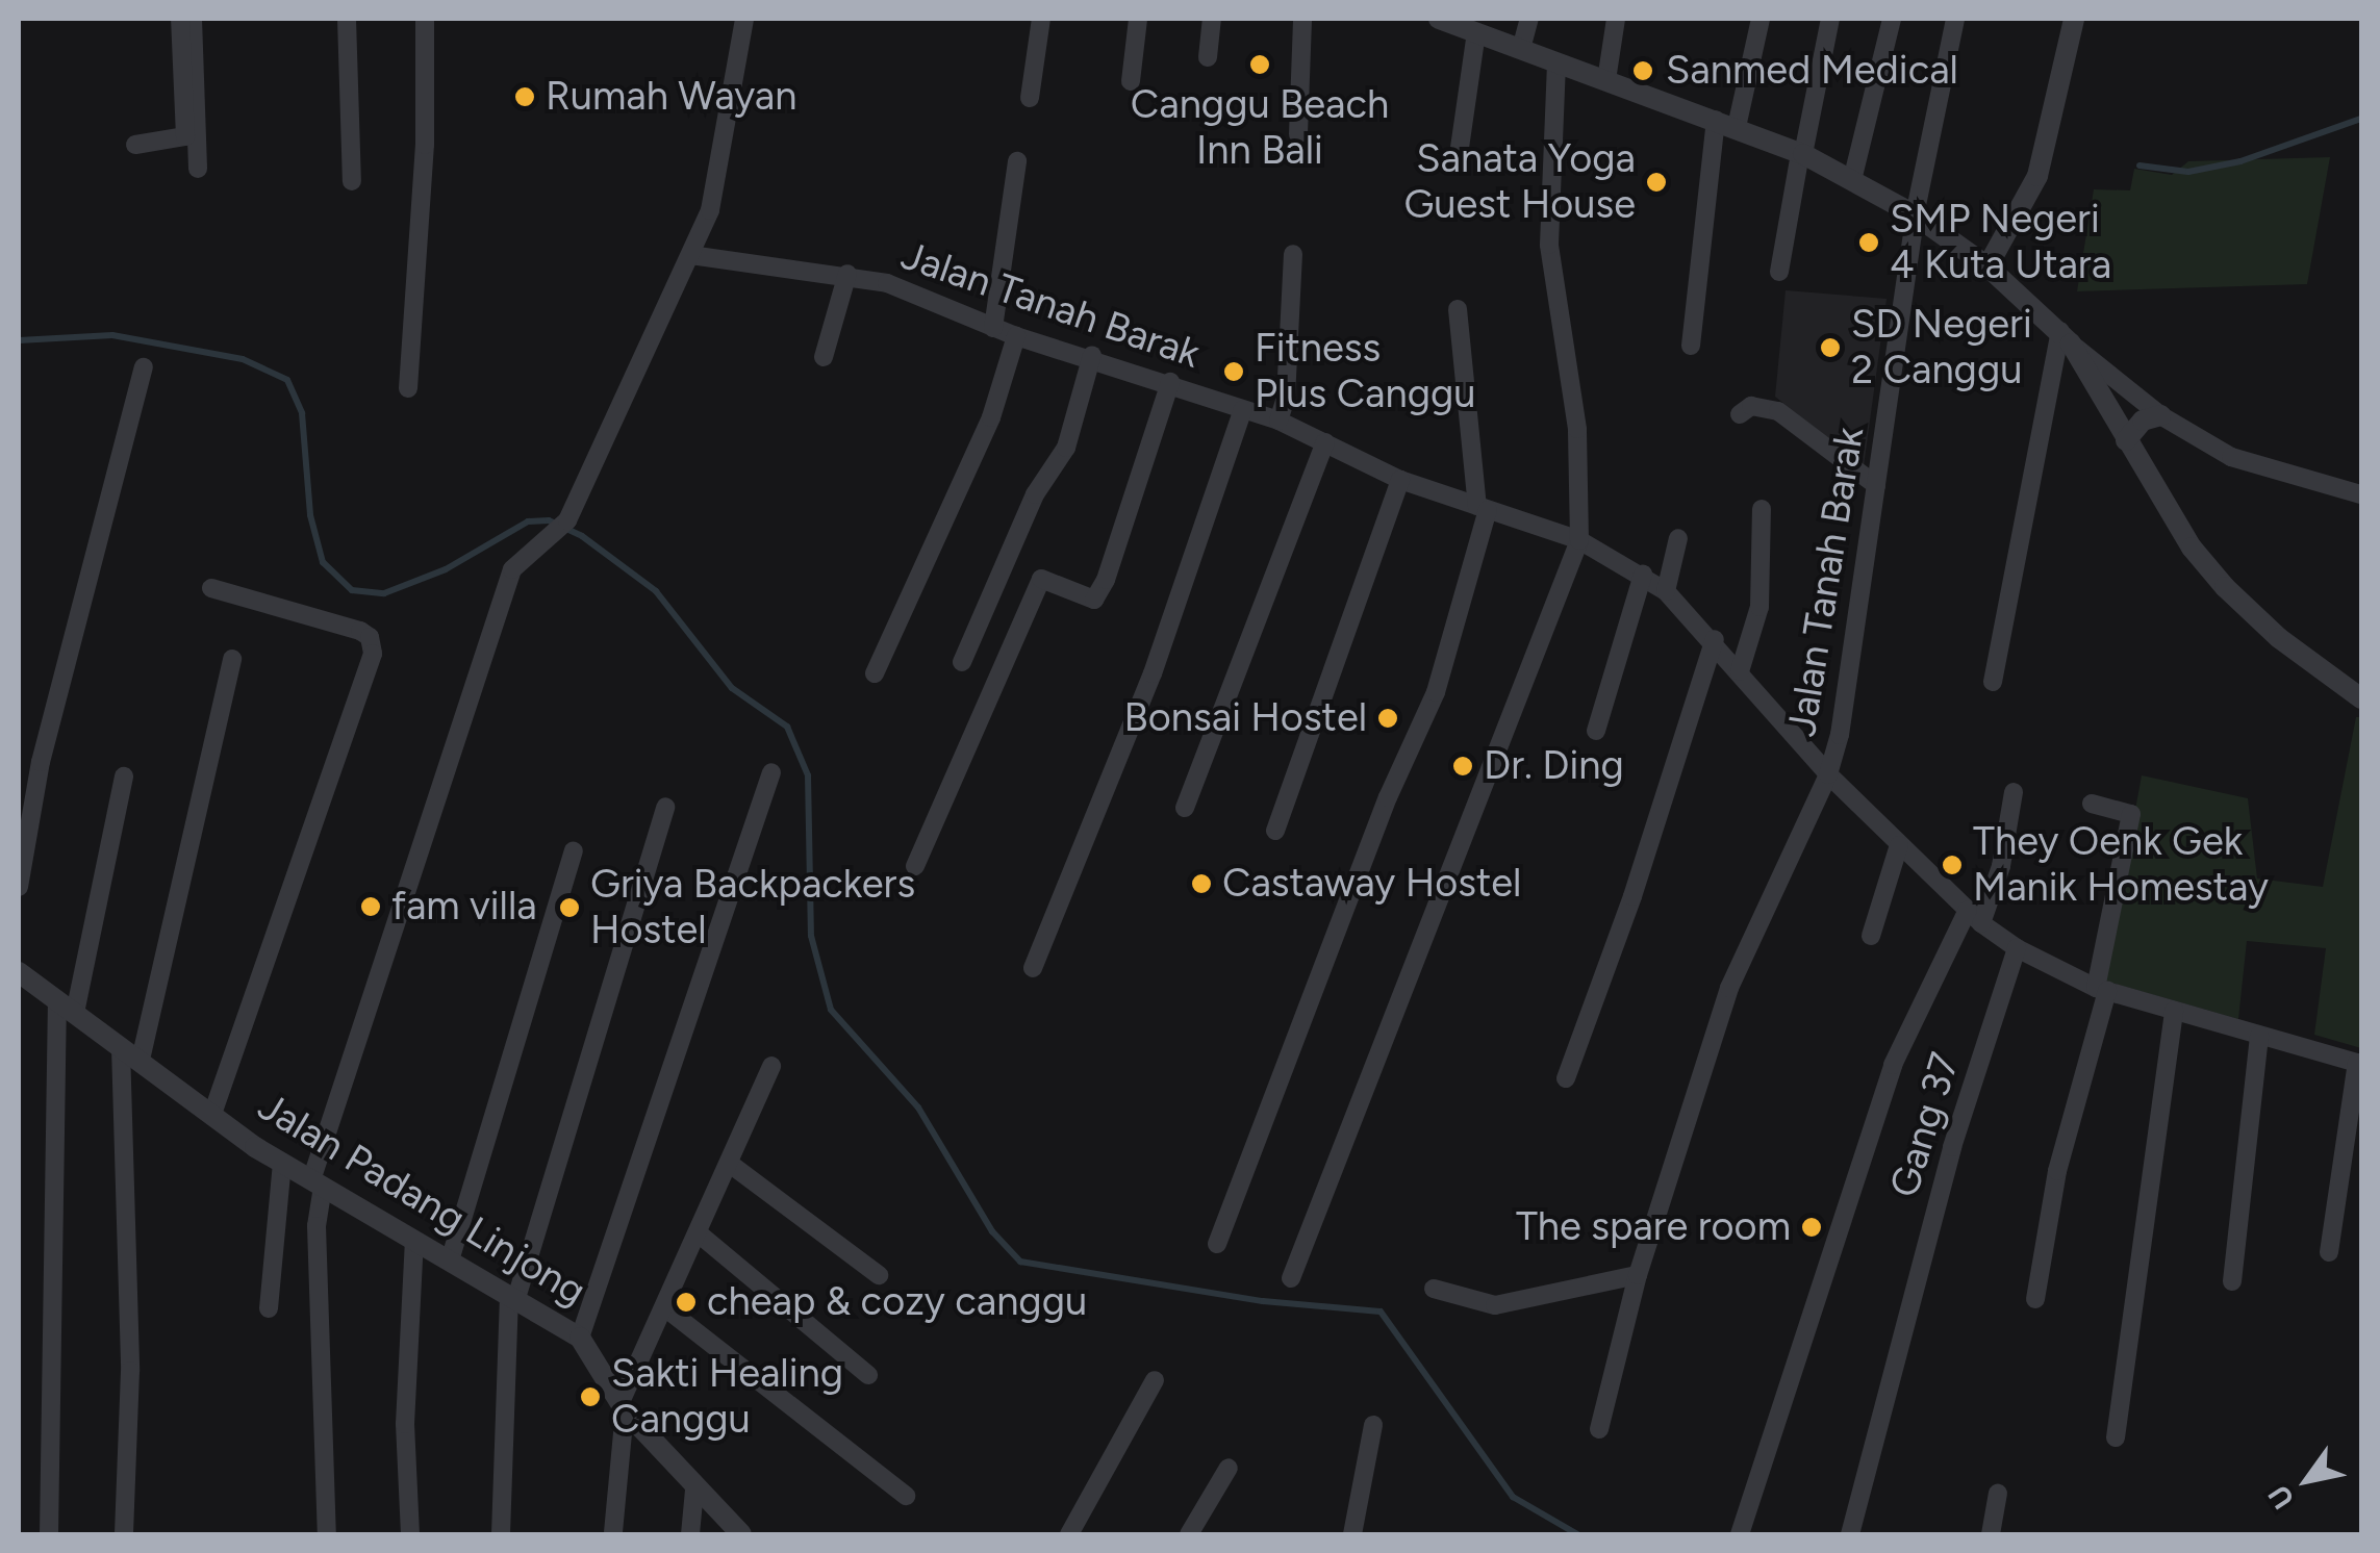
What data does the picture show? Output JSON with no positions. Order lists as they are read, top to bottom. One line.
{"streets":{"street":["Jalan Tanah Barak","Gang 37","Jalan Padang Linjong"]},"crossings":[["Jalan Tanah Barak","Gang 37"]],"places":["Canggu Beach Inn Bali","Sanmed Medical","Rumah Wayan","Sanata Yoga Guest House","SMP Negeri 4 Kuta Utara","SD Negeri 2 Canggu","Fitness Plus Canggu","Bonsai Hostel","Dr. Ding","They Oenk Gek Manik Homestay","Castaway Hostel","fam villa","Griya Backpackers Hostel","The spare room","cheap & cozy canggu","Sakti Healing Canggu"],"north":"bottom left"}
